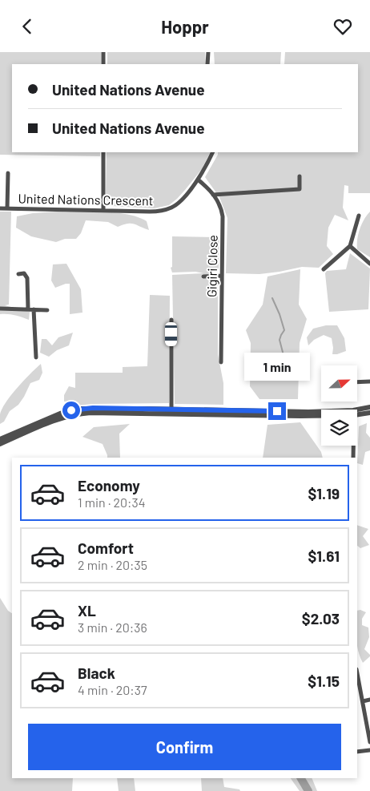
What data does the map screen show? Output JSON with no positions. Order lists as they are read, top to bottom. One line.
{"streets":{"street":["United Nations Crescent","Gigiri Close"]},"crossings":[["United Nations Crescent","Gigiri Close"]],"north":"right","page":{"header":"Hoppr","banner":["United Nations Avenue","United Nations Avenue"],"bubble":"1 min","list":[{"name":"Economy","note":"1 min · 20:34","value":"$1.19"},{"name":"Comfort","note":"2 min · 20:35","value":"$1.61"},{"name":"XL","note":"3 min · 20:36","value":"$2.03"},{"name":"Black","note":"4 min · 20:37","value":"$1.15"}],"buttons":"Confirm"}}
